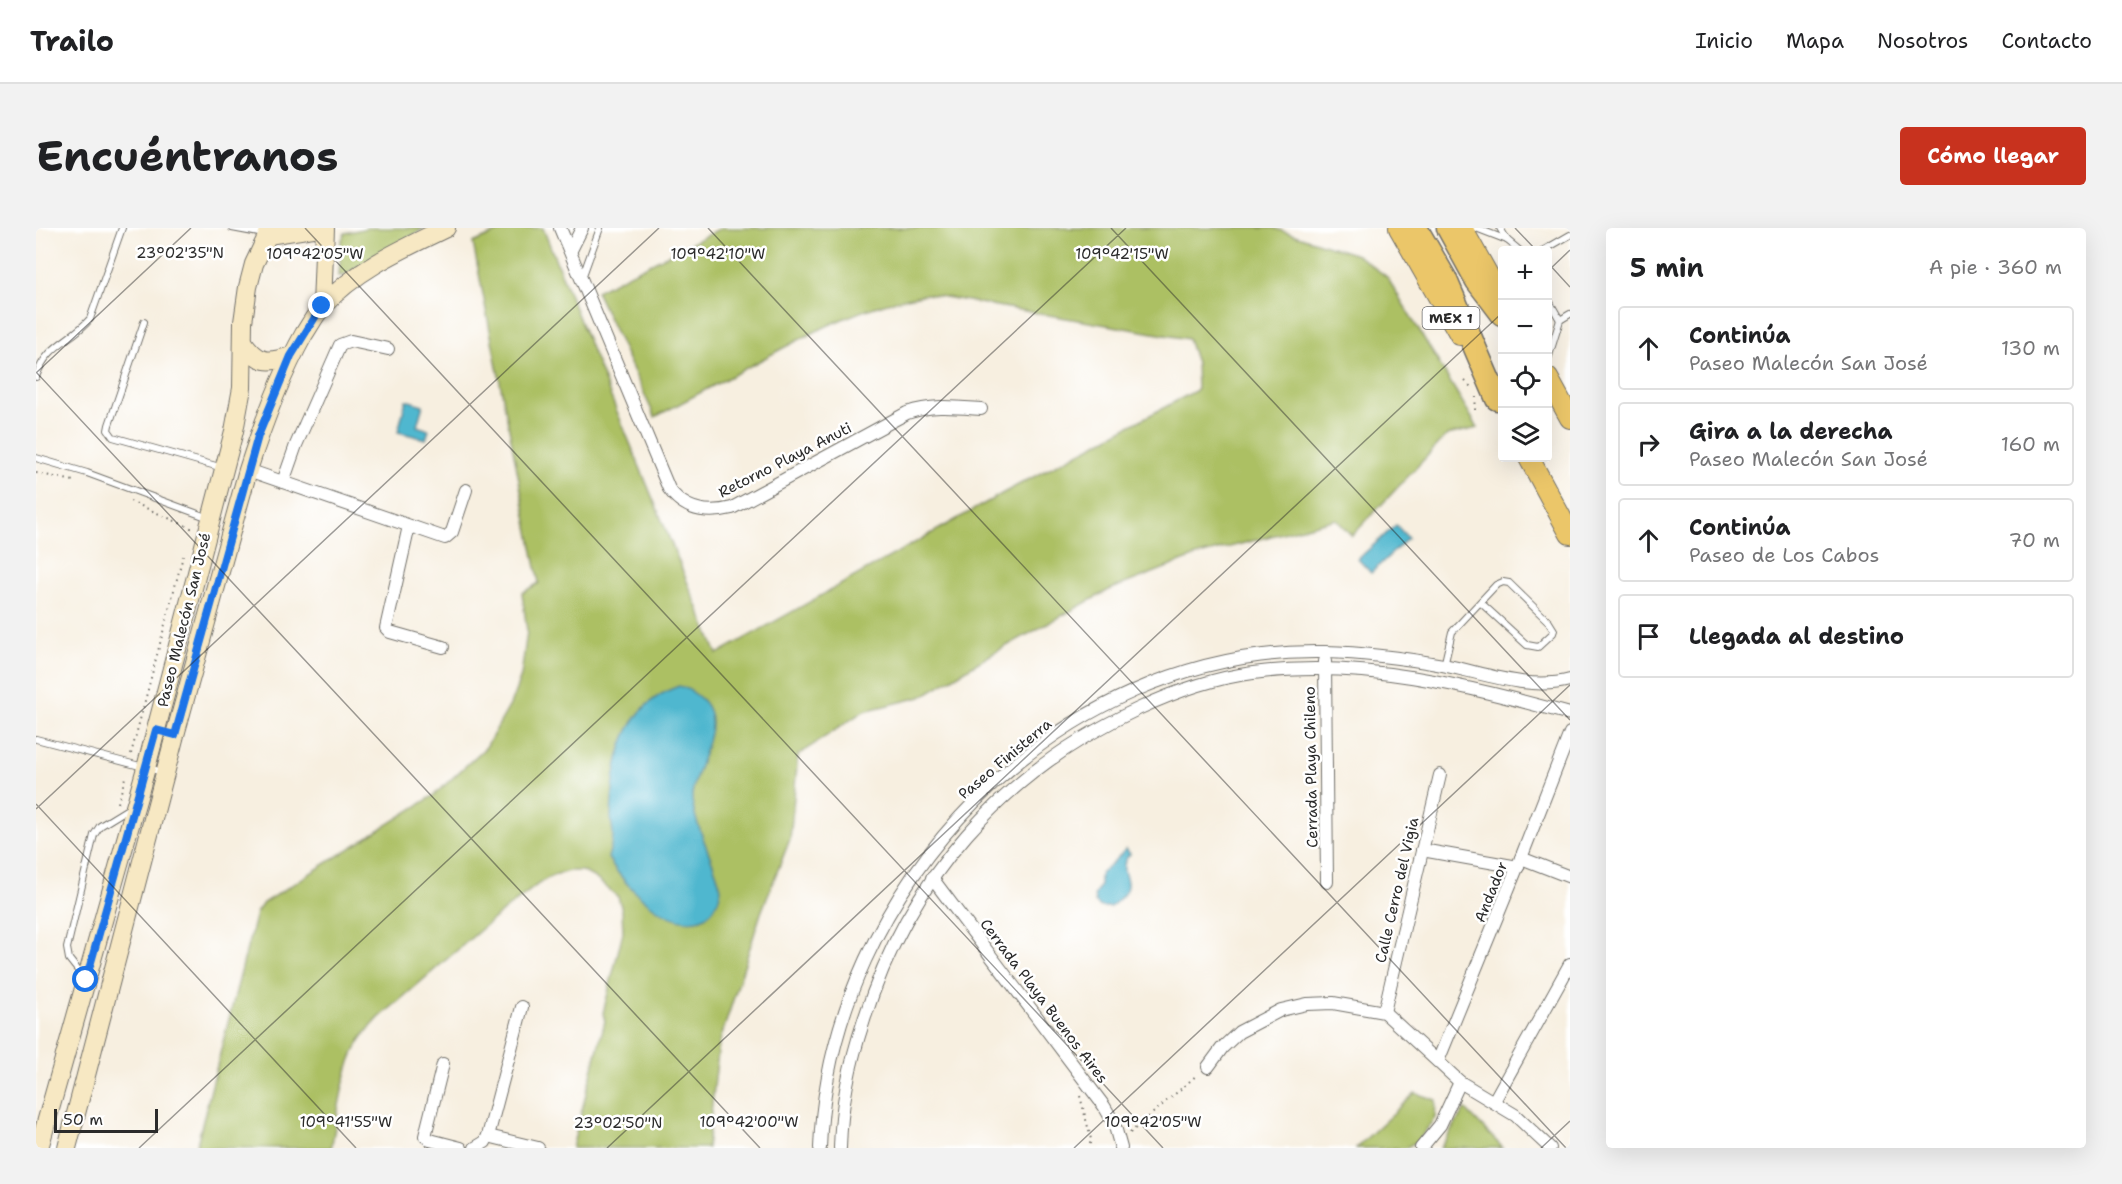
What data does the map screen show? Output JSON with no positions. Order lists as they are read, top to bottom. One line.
{"streets":{"main road":["MEX 1","Paseo Malecón San José"],"street":["Retorno Playa Anuti","Paseo Finisterra","Cerrada Playa Chileno","Calle Cerro del Vigia","Andador","Cerrada Playa Buenos Aires"]},"crossings":[["Paseo Finisterra","Cerrada Playa Chileno"],["Paseo Finisterra","Cerrada Playa Buenos Aires"]],"scale_bar":"50 m","page":{"header":"Trailo","nav":["Inicio","Mapa","Nosotros","Contacto"],"buttons":"Cómo llegar","title":"Encuéntranos","heading":["5 min","A pie · 360 m"],"map_buttons":["+","−"],"list":[["Continúa","Paseo Malecón San José","130 m"],["Gira a la derecha","Paseo Malecón San José","160 m"],["Continúa","Paseo de Los Cabos","70 m"],"Llegada al destino"],"scale":"50 m"},"coordinates":["23°02'35\"N","109°42'05\"W","109°42'10\"W","109°42'15\"W","109°41'55\"W","109°42'00\"W","23°02'50\"N"]}
